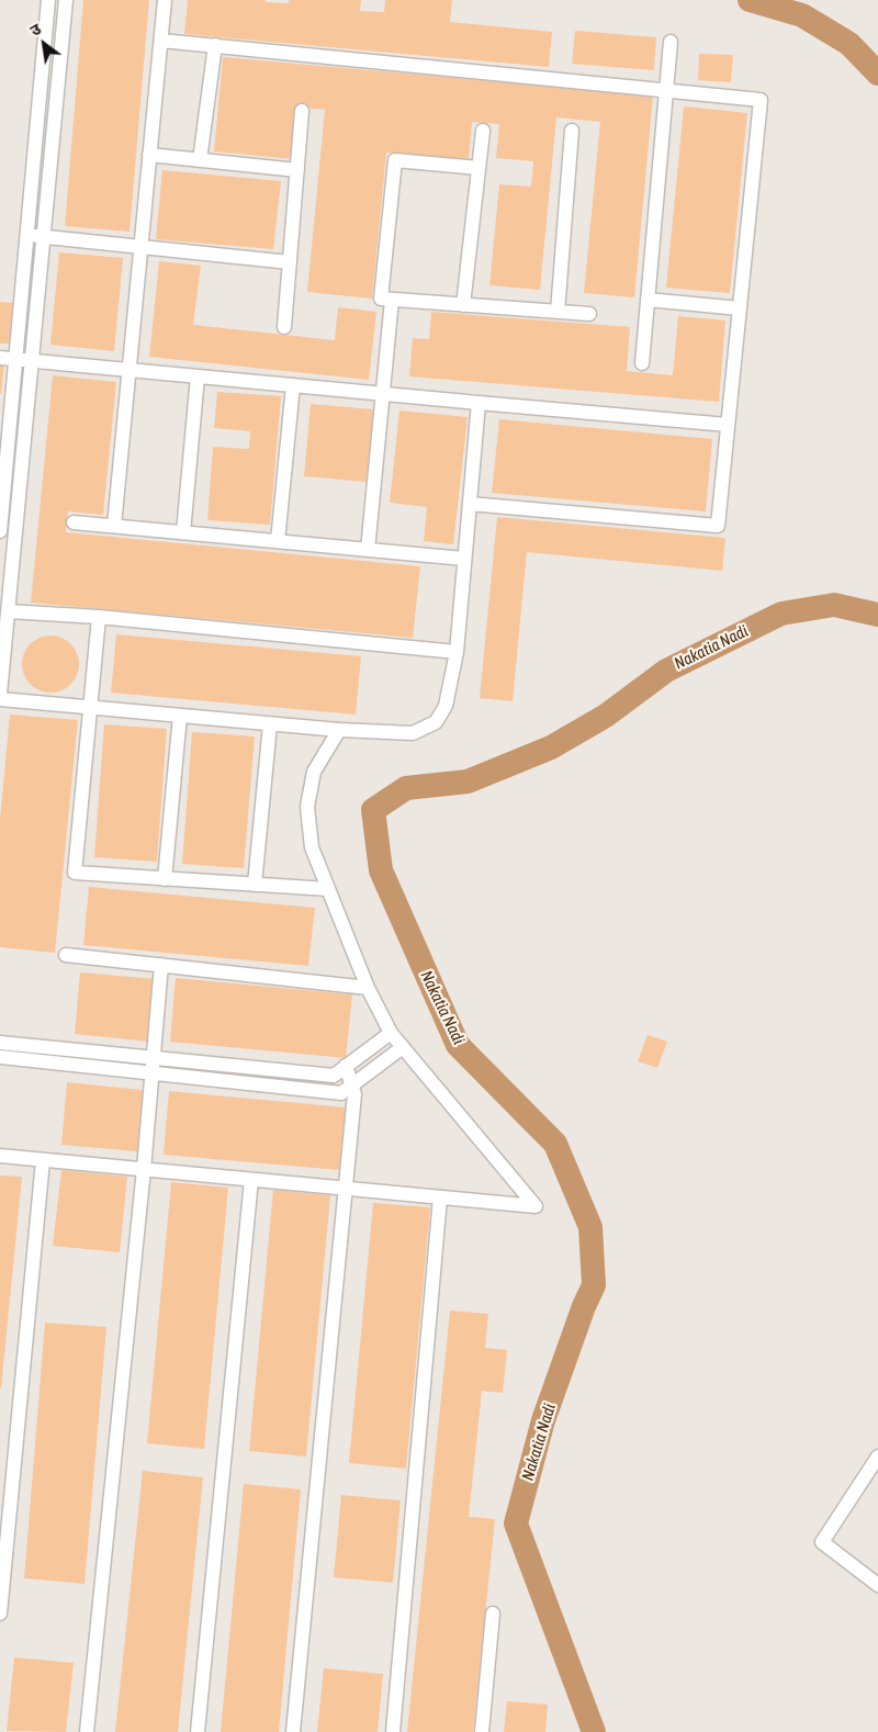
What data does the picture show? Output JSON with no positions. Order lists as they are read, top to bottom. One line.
{"water":["Nakatia Nadi"],"north":"top left"}
